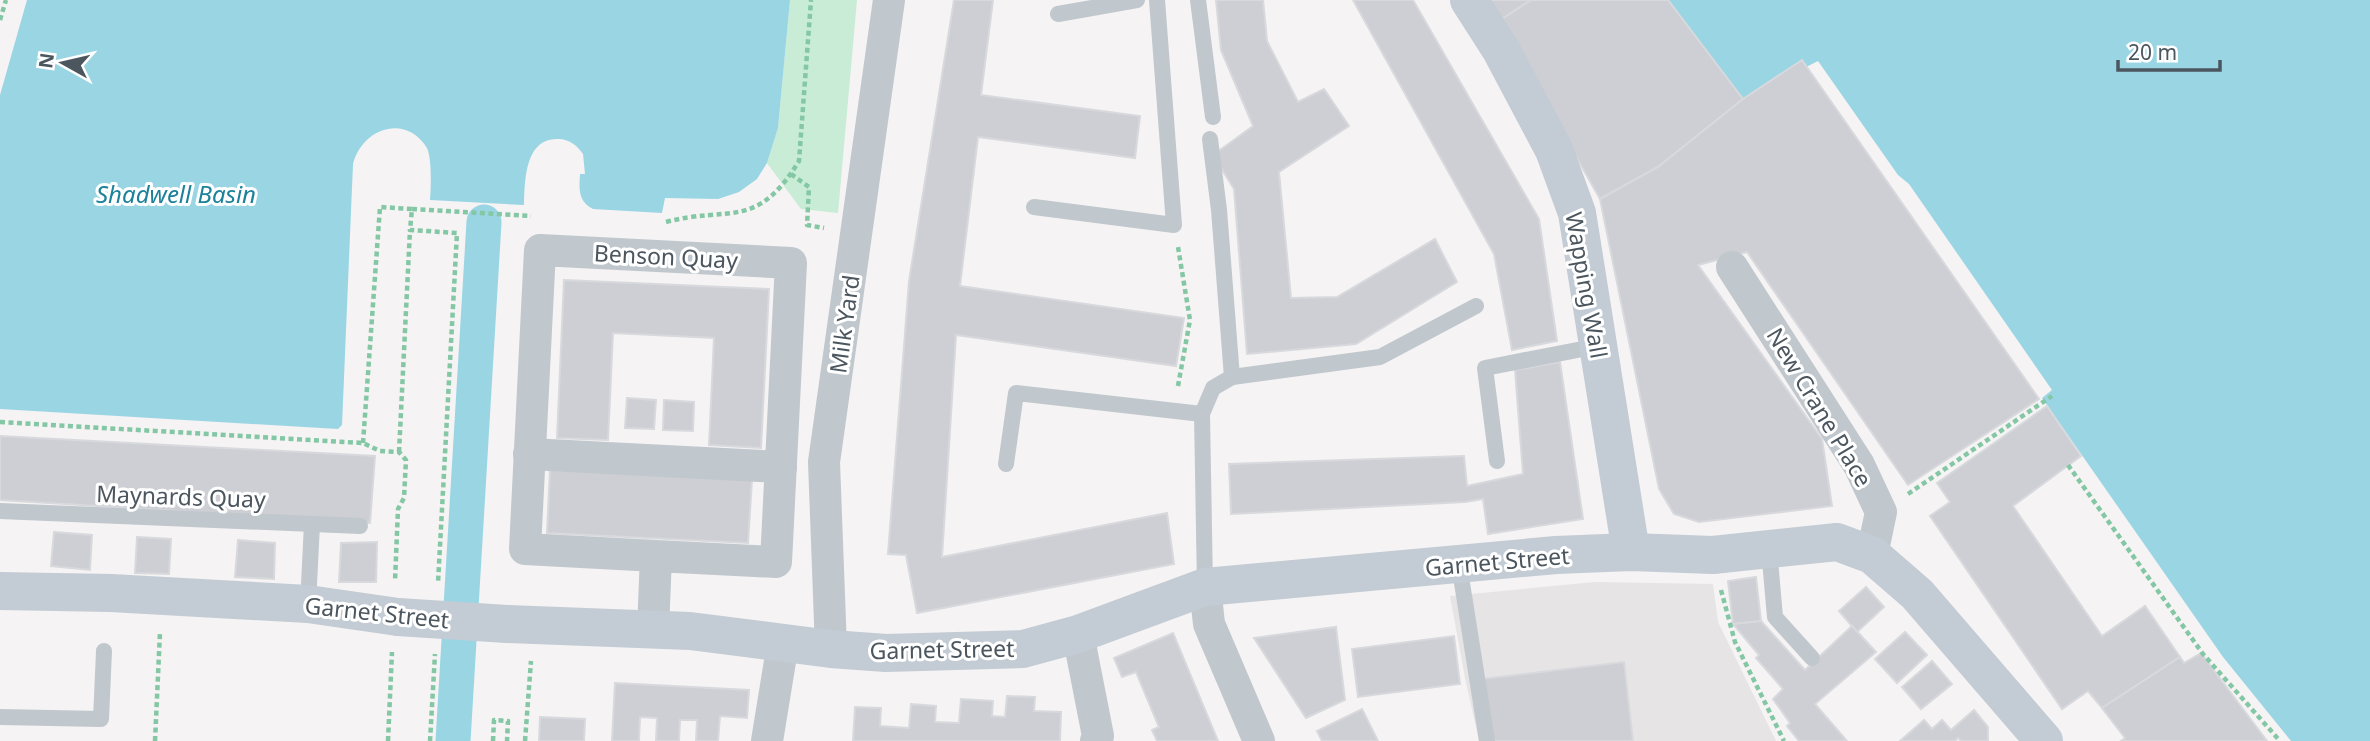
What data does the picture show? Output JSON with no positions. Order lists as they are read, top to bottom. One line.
{"streets":{"street":["Benson Quay","Wapping Wall","Milk Yard","New Crane Place","Garnet Street"],"lane":["Maynards Quay"]},"crossings":[["Wapping Wall","Garnet Street"],["Milk Yard","Garnet Street"],["New Crane Place","Garnet Street"]],"water":["Shadwell Basin"],"scale_bar":"20 m","north":"left"}
